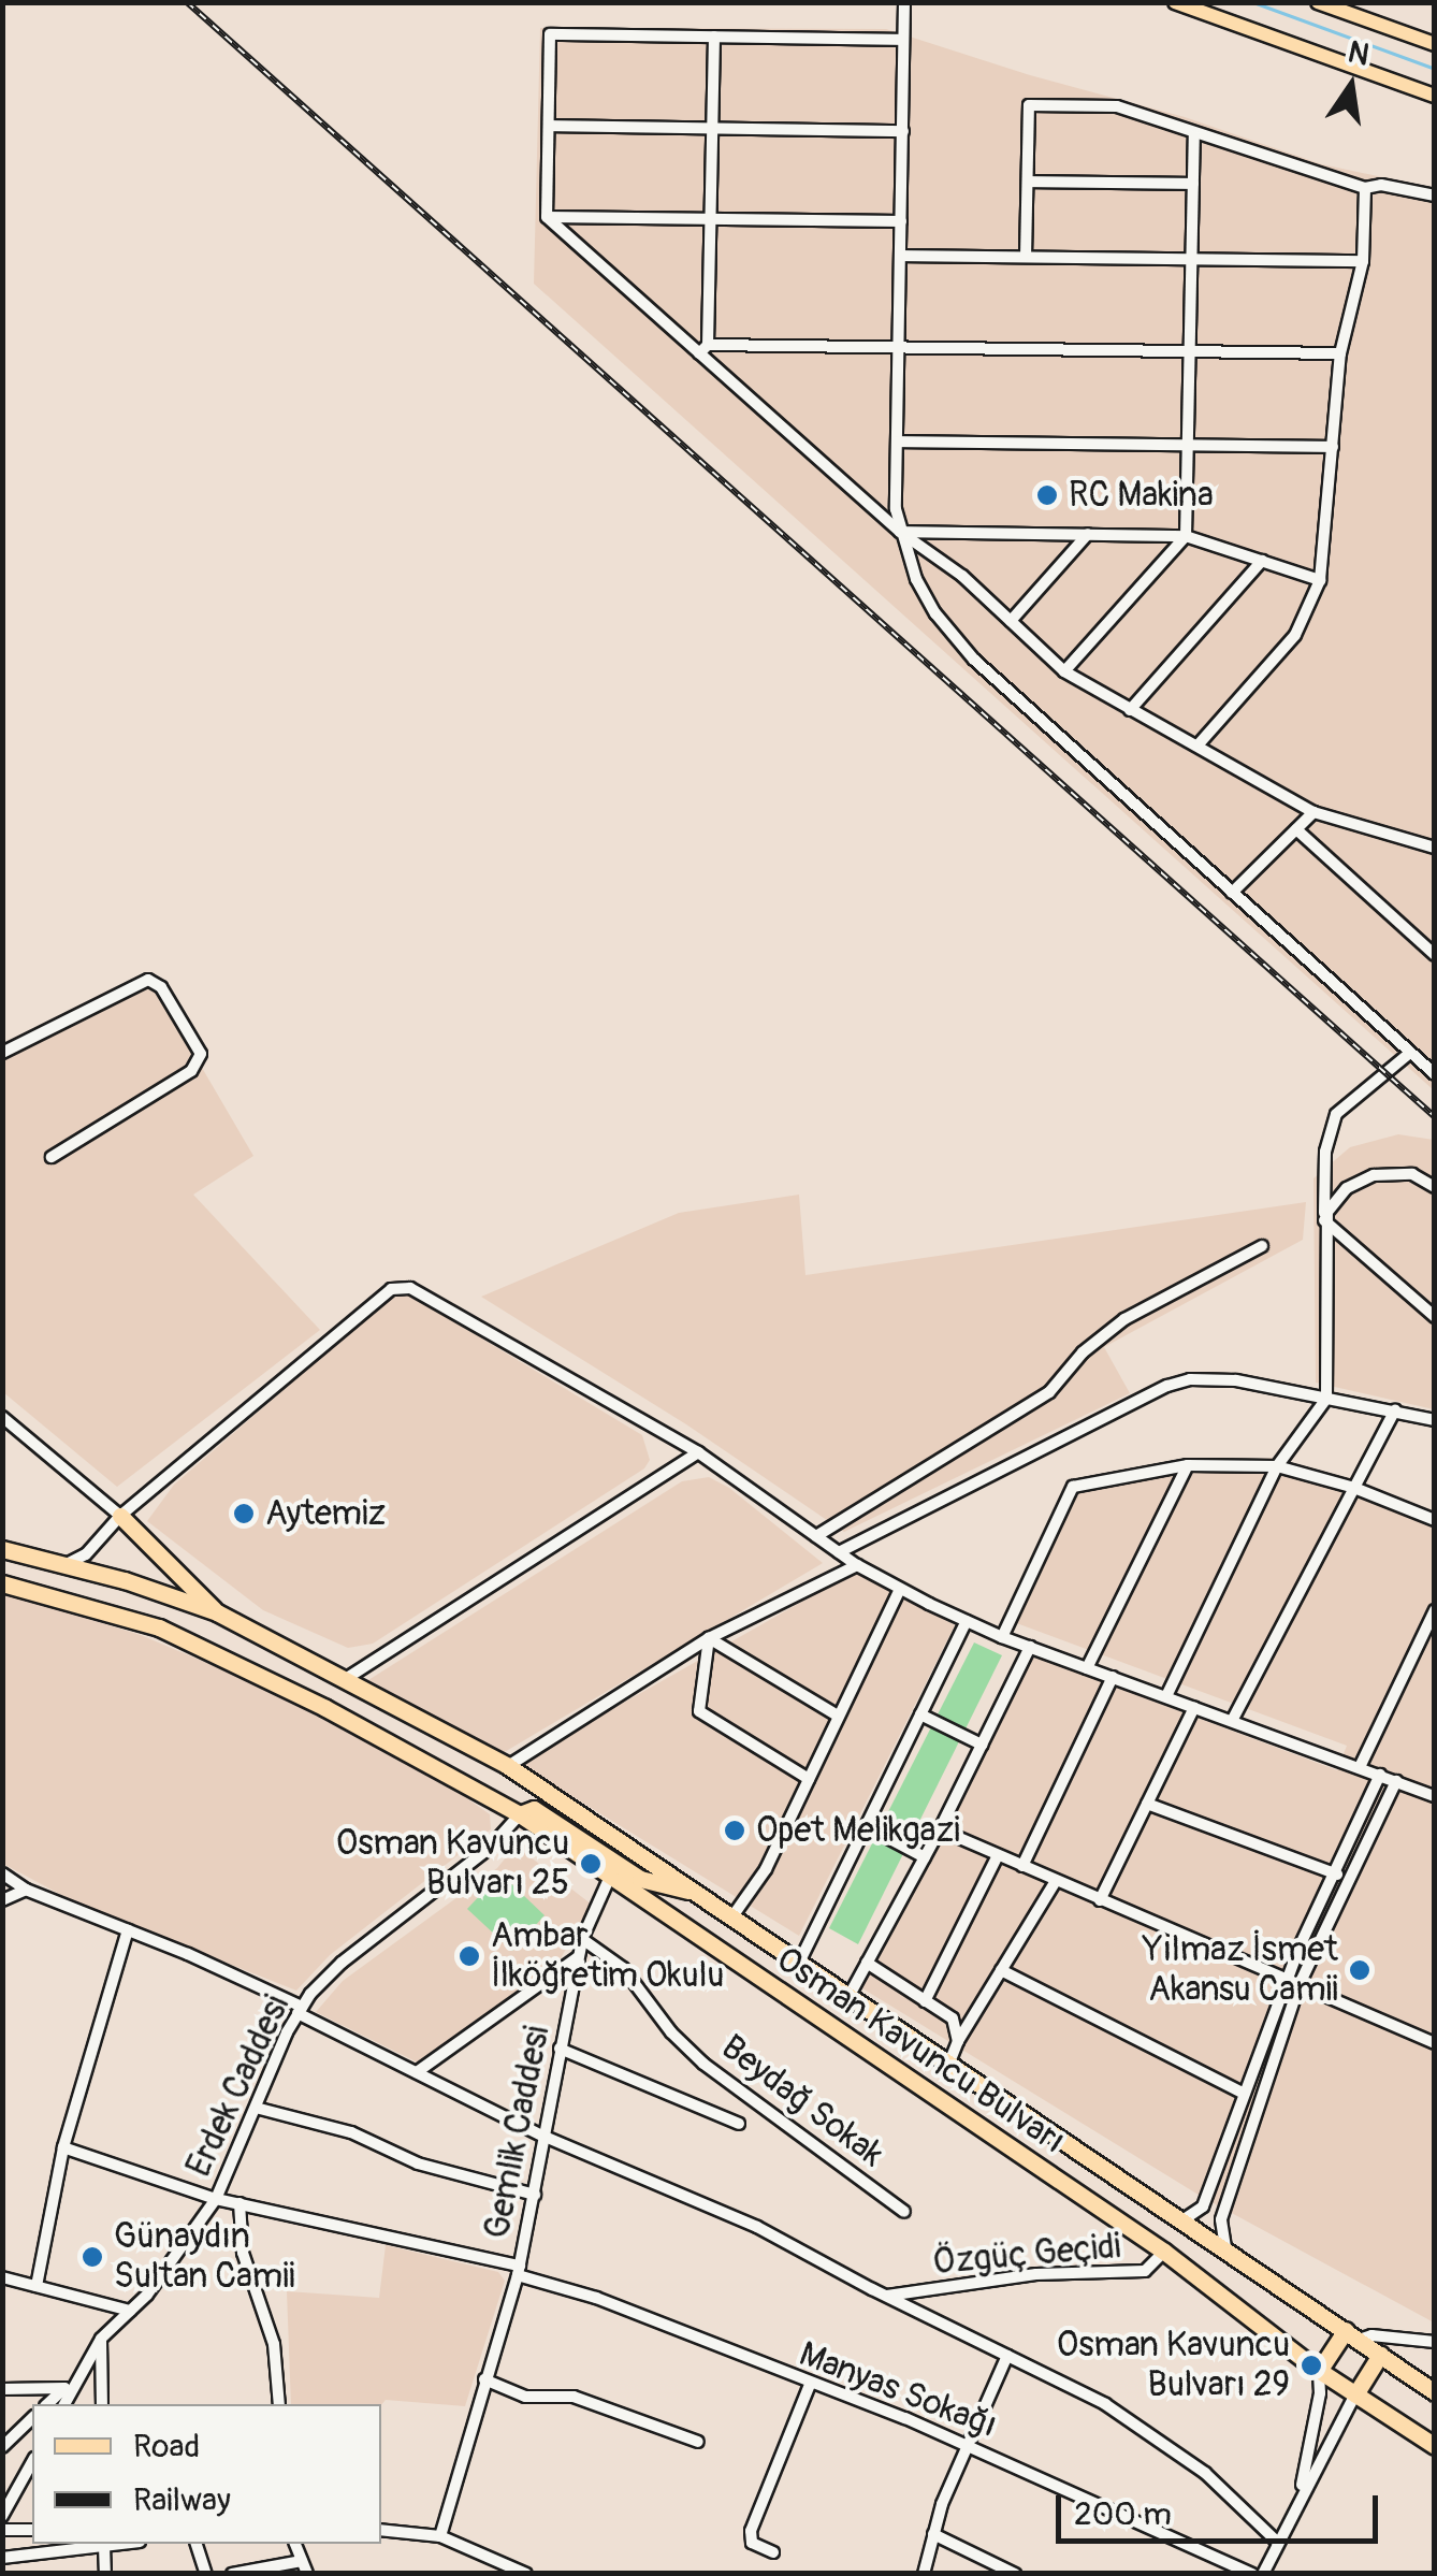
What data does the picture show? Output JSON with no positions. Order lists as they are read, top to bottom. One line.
{"streets":{"highway":["Osman Kavuncu Bulvarı"],"street":["Erdek Caddesi","Beydağ Sokak","Gemlik Caddesi","Özgüç Geçidi","Manyas Sokağı"]},"crossings":[["Osman Kavuncu Bulvarı","Erdek Caddesi"],["Osman Kavuncu Bulvarı","Gemlik Caddesi"],["Osman Kavuncu Bulvarı","Özgüç Geçidi"],["Erdek Caddesi","Manyas Sokağı"],["Beydağ Sokak","Gemlik Caddesi"],["Gemlik Caddesi","Manyas Sokağı"]],"places":["RC Makina","Aytemiz","Opet Melikgazi","Osman Kavuncu Bulvarı 25","Ambar İlköğretim Okulu","Yılmaz İsmet Akansu Camii","Günaydın Sultan Camii","Osman Kavuncu Bulvarı 29"],"legend":["Road","Railway"],"scale_bar":"200 m","north":"top"}
